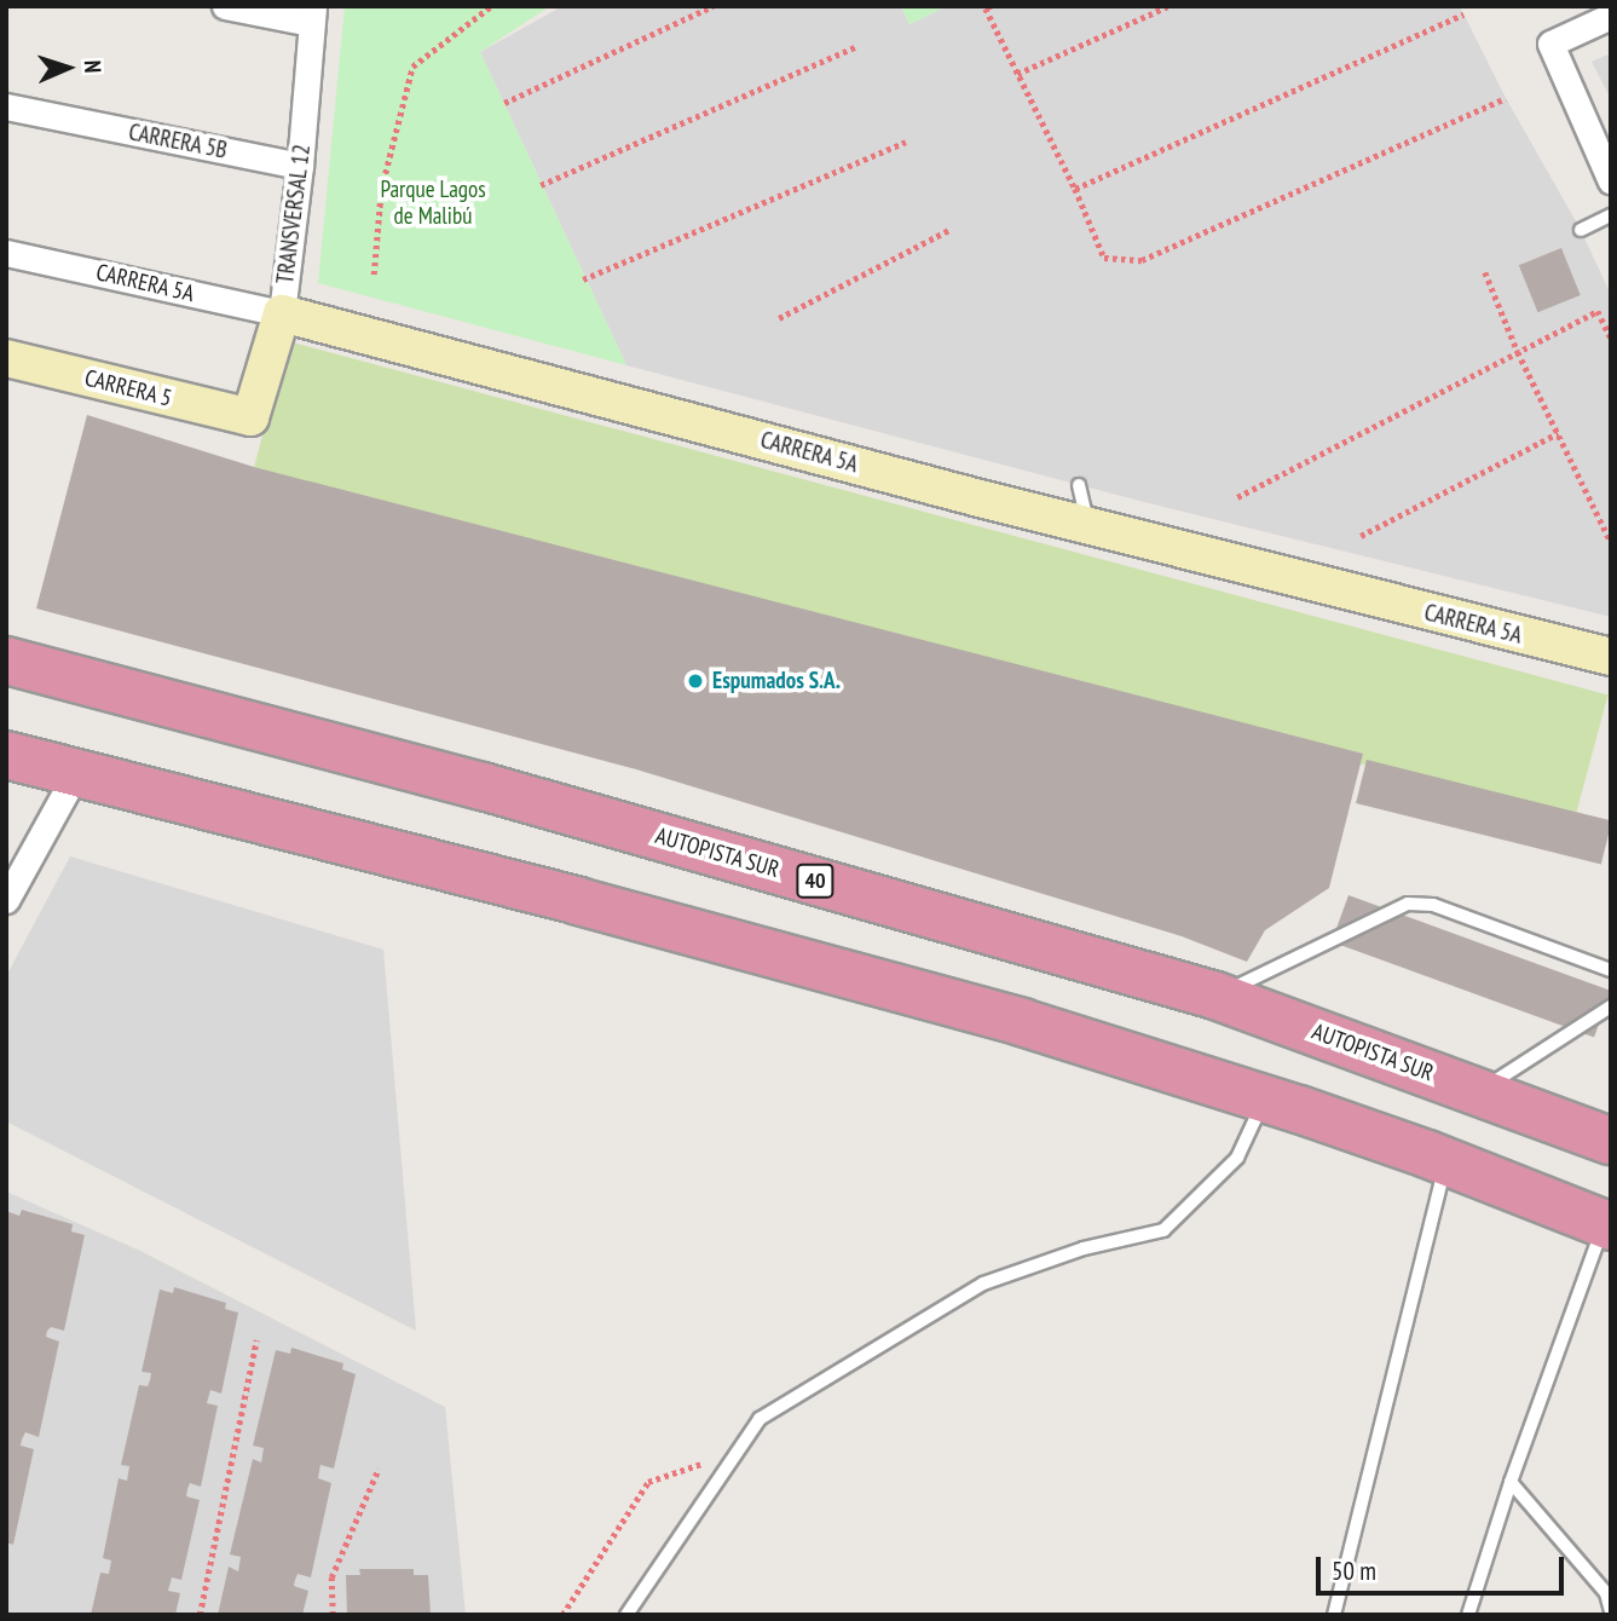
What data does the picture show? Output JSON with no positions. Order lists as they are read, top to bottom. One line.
{"streets":{"highway":["AUTOPISTA SUR","40"],"main road":["TRANSVERSAL 12","CARRERA 5A","CARRERA 5"],"street":["CARRERA 5B"]},"crossings":[["CARRERA 5B","TRANSVERSAL 12"],["TRANSVERSAL 12","CARRERA 5A"],["TRANSVERSAL 12","CARRERA 5"]],"parks":["Parque Lagos de Malibú"],"places":["Espumados S.A."],"scale_bar":"50 m","north":"right"}
